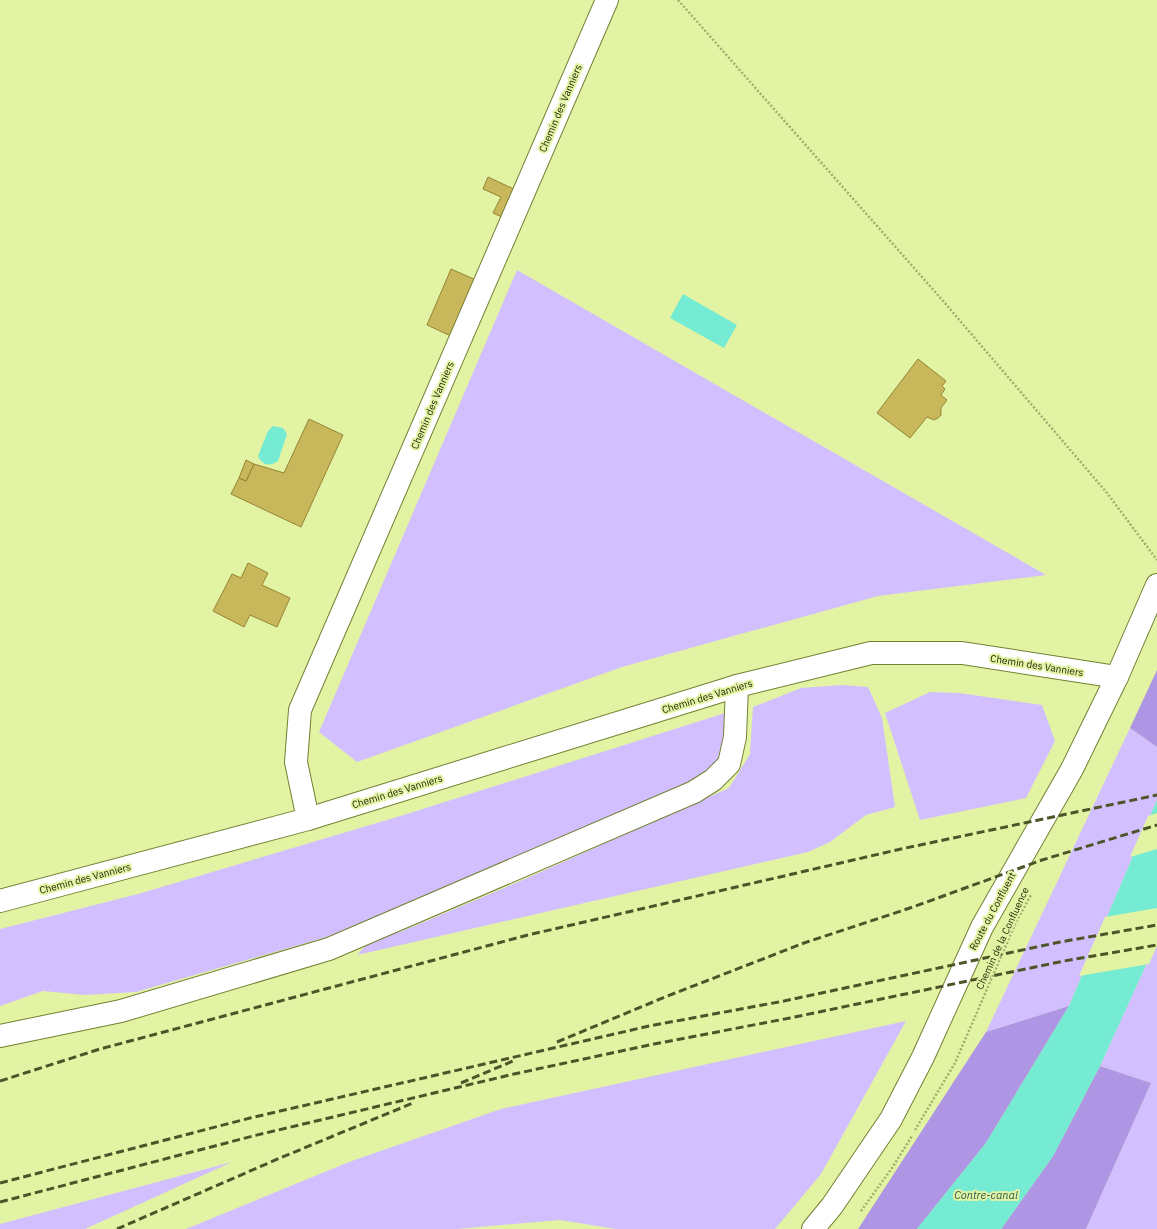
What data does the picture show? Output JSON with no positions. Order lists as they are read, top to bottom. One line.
{"streets":{"street":["Chemin des Vanniers","Route du Confluent"],"path":["Chemin de la Confluence"]},"crossings":[["Chemin des Vanniers","Route du Confluent"]],"water":["Contre-canal"]}
